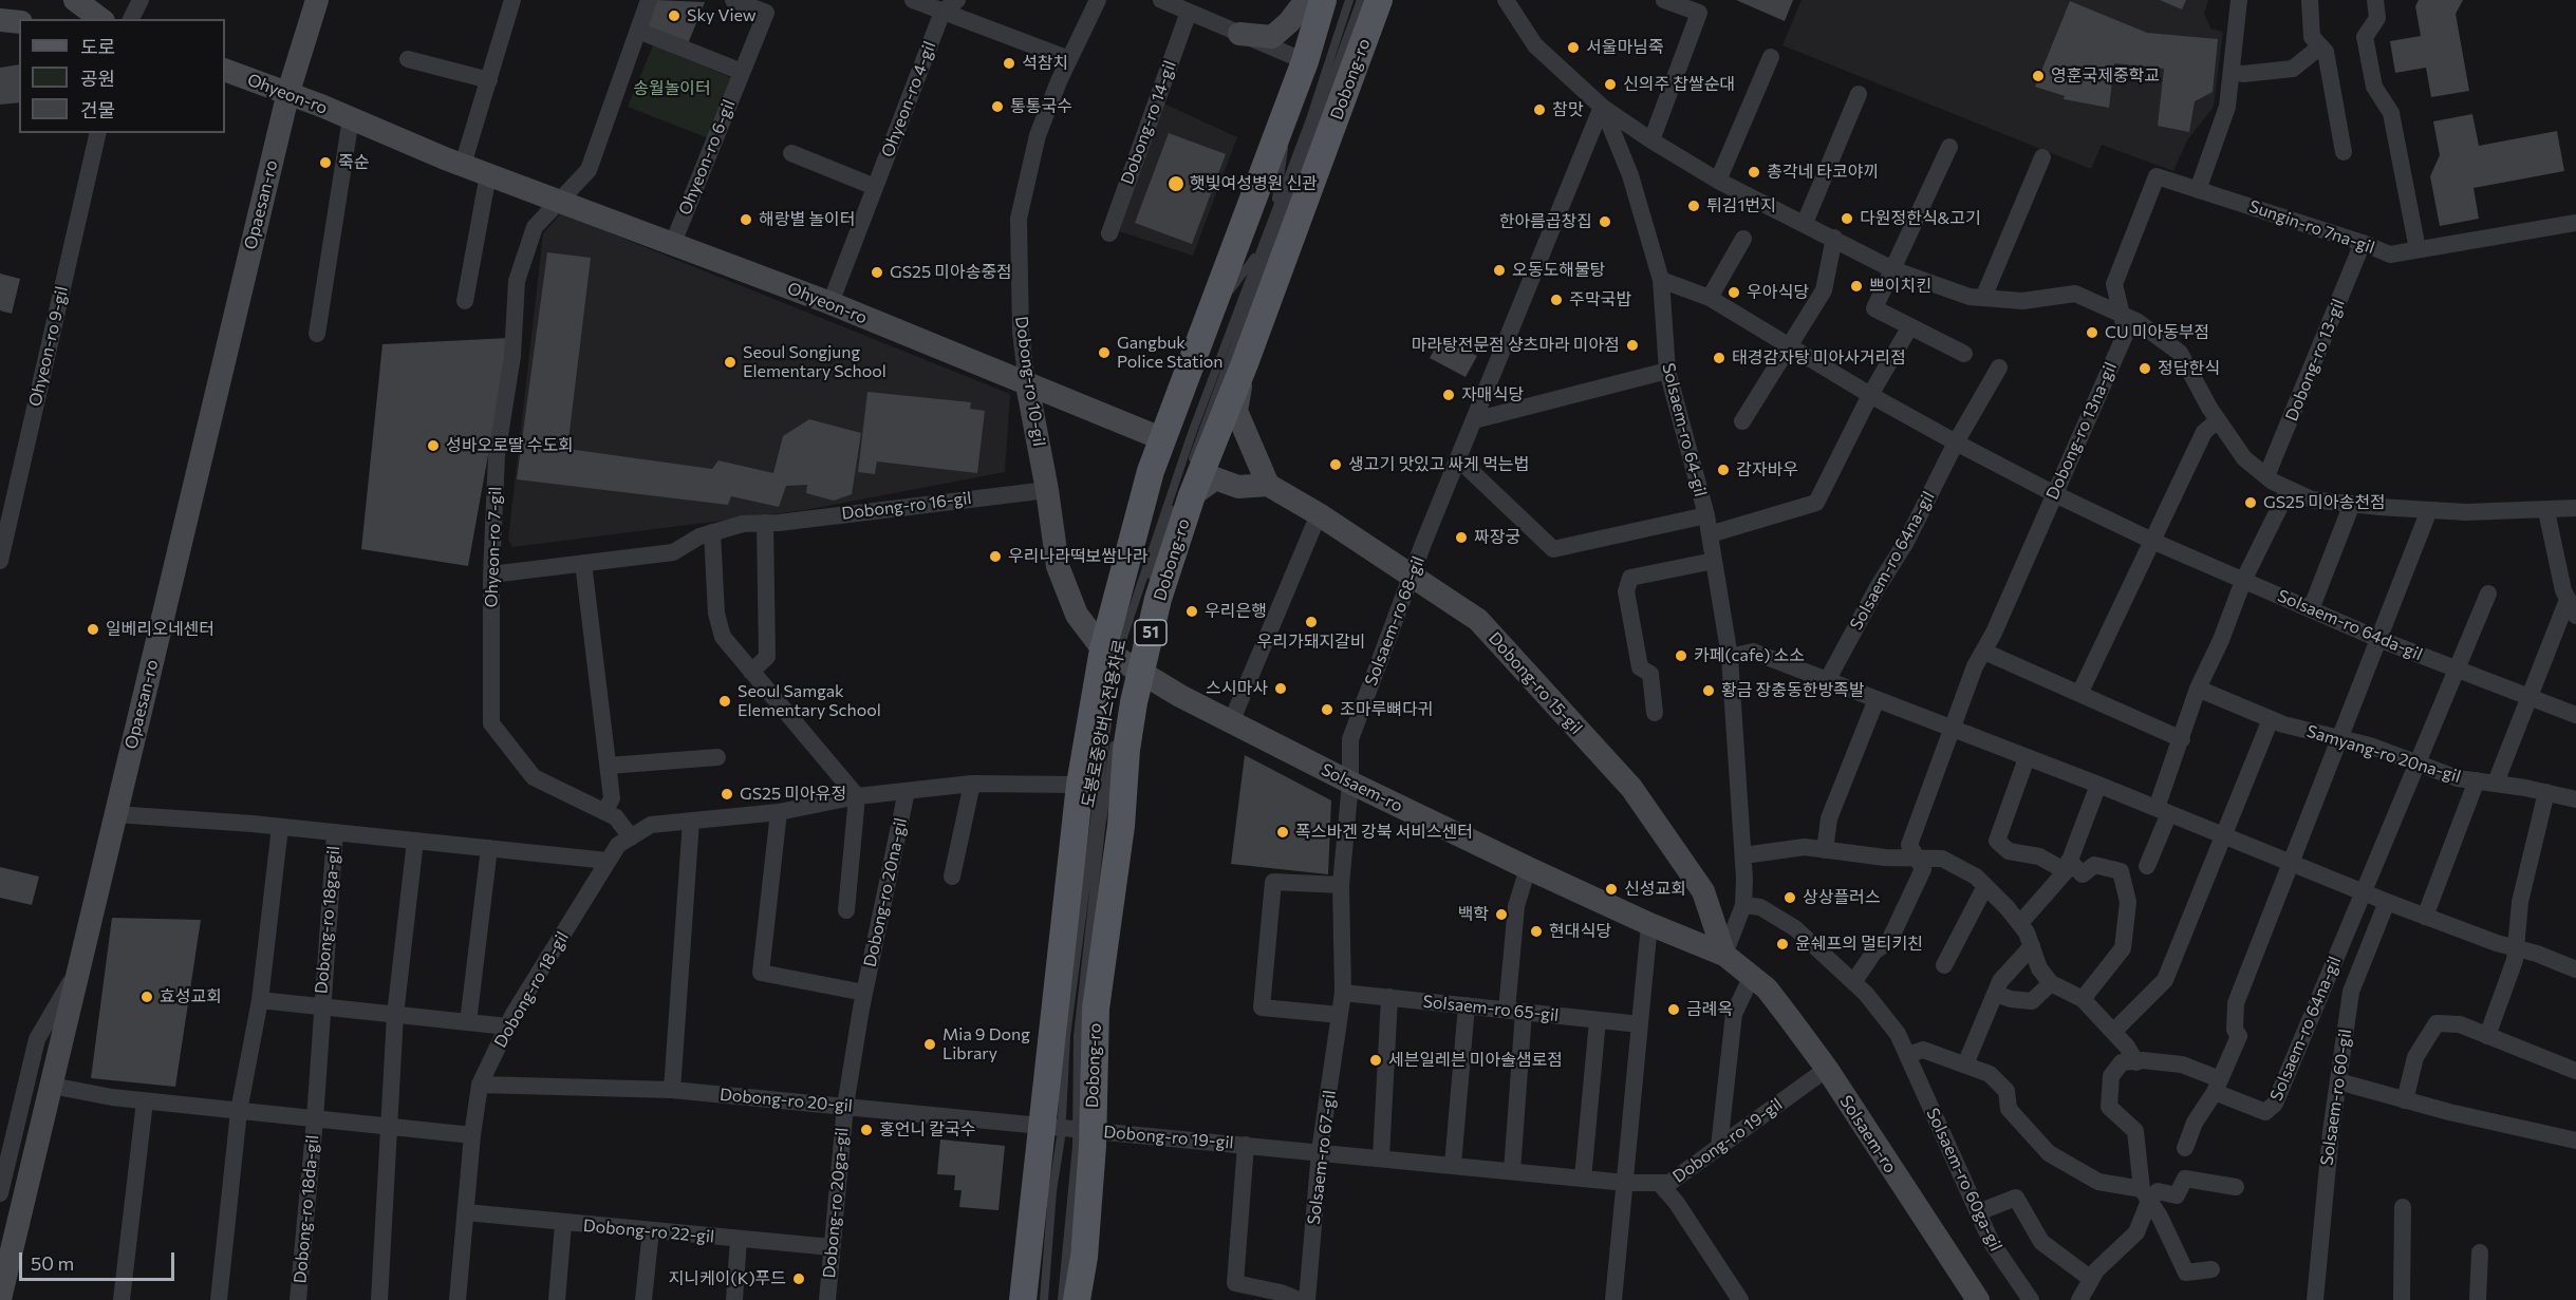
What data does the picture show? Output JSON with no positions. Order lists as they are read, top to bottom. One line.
{"streets":{"main road":["Dobong-ro","51"],"street":["Ohyeon-ro","Ohyeon-ro 4-gil","Dobong-ro 14-gil","Ohyeon-ro 6-gil","Opaesan-ro","Sungin-ro 7na-gil","Ohyeon-ro 9-gil","Dobong-ro 13-gil","Dobong-ro 10-gil","Solsaem-ro 64-gil","Dobong-ro 13na-gil","Dobong-ro 16-gil","Ohyeon-ro 7-gil","Solsaem-ro 64na-gil","Solsaem-ro 68-gil","Solsaem-ro 64da-gil","Dobong-ro 15-gil","Samyang-ro 20na-gil","Solsaem-ro","Dobong-ro 20na-gil","Dobong-ro 18ga-gil","Dobong-ro 18-gil","Solsaem-ro 65-gil","Solsaem-ro 60-gil","Dobong-ro 20-gil","Dobong-ro 19-gil","Solsaem-ro 67-gil","Solsaem-ro 60ga-gil","Dobong-ro 20ga-gil","Dobong-ro 18da-gil","Dobong-ro 22-gil"],"lane":["도봉로중앙버스전용차로"]},"crossings":[["Dobong-ro","Ohyeon-ro"],["Dobong-ro","Dobong-ro 10-gil"],["Dobong-ro","도봉로중앙버스전용차로"],["Dobong-ro","Solsaem-ro"],["Dobong-ro","Dobong-ro 18-gil"],["Dobong-ro","Dobong-ro 20-gil"],["Dobong-ro","Dobong-ro 19-gil"],["Ohyeon-ro","Ohyeon-ro 4-gil"],["Ohyeon-ro","Ohyeon-ro 6-gil"],["Ohyeon-ro","Opaesan-ro"],["Ohyeon-ro","Dobong-ro 10-gil"],["Ohyeon-ro","Ohyeon-ro 7-gil"],["Opaesan-ro","Dobong-ro 18ga-gil"],["Opaesan-ro","Dobong-ro 18da-gil"],["Sungin-ro 7na-gil","Dobong-ro 13-gil"],["Sungin-ro 7na-gil","Dobong-ro 13na-gil"],["Dobong-ro 10-gil","Dobong-ro 16-gil"],["Dobong-ro 10-gil","Solsaem-ro"],["Solsaem-ro 64-gil","Solsaem-ro 68-gil"],["Solsaem-ro 64-gil","Solsaem-ro 64da-gil"],["Solsaem-ro 64-gil","Dobong-ro 15-gil"],["Solsaem-ro 64-gil","Solsaem-ro"],["Solsaem-ro 64-gil","Solsaem-ro 60ga-gil"],["Dobong-ro 13na-gil","Solsaem-ro 64da-gil"],["Dobong-ro 16-gil","Ohyeon-ro 7-gil"],["Ohyeon-ro 7-gil","Dobong-ro 18-gil"],["Solsaem-ro 64na-gil","Solsaem-ro 64da-gil"],["Solsaem-ro 64na-gil","Samyang-ro 20na-gil"],["Solsaem-ro 68-gil","Dobong-ro 15-gil"],["Solsaem-ro 68-gil","Solsaem-ro"],["Solsaem-ro 68-gil","Solsaem-ro 67-gil"],["Dobong-ro 15-gil","Solsaem-ro"],["도봉로중앙버스전용차로","Dobong-ro 20-gil"],["도봉로중앙버스전용차로","Dobong-ro 19-gil"],["Solsaem-ro","Dobong-ro 19-gil"],["Solsaem-ro","Solsaem-ro 67-gil"],["Dobong-ro 20na-gil","Dobong-ro 18-gil"],["Dobong-ro 20na-gil","Dobong-ro 20-gil"],["Dobong-ro 20na-gil","Dobong-ro 20ga-gil"],["Dobong-ro 18ga-gil","Dobong-ro 18-gil"],["Dobong-ro 18ga-gil","Dobong-ro 18da-gil"],["Dobong-ro 18-gil","Dobong-ro 20-gil"],["Dobong-ro 18-gil","Dobong-ro 18da-gil"],["Dobong-ro 18-gil","Dobong-ro 22-gil"],["Solsaem-ro 65-gil","Solsaem-ro 67-gil"],["Dobong-ro 20-gil","Dobong-ro 19-gil"],["Dobong-ro 20-gil","Dobong-ro 20ga-gil"],["Dobong-ro 19-gil","Solsaem-ro 67-gil"],["Dobong-ro 20ga-gil","Dobong-ro 22-gil"]],"parks":["송월놀이터"],"places":["Sky View","서울마님죽","석참치","영훈국제중학교","신의주 찹쌀순대","통통국수","참맛","죽순","총각네 타코야끼","햇빛여성병원 신관","튀김1번지","다원정한식&고기","해랑별 놀이터","한아름곱창집","오동도해물탕","GS25 미아송중점","쁘이치킨","우아식당","주막국밥","CU 미아동부점","마라탕전문점 샹츠마라 미아점","Gangbuk Police Station","태경감자탕 미아사거리점","Seoul Songjung Elementary School","정담한식","자매식당","성바오로딸 수도회","생고기 맛있고 싸게 먹는법","감자바우","GS25 미아송천점","짜장궁","우리나라떡보쌈나라","우리은행","우리가돼지갈비","일베리오네센터","카페(cafe) 소소","스시마사","황금 장충동한방족발","Seoul Samgak Elementary School","조마루뼈다귀","GS25 미아유정","폭스바겐 강북 서비스센터","신성교회","상상플러스","백학","현대식당","윤쉐프의 멀티키친","효성교회","금례옥","Mia 9 Dong Library","세븐일레븐 미아솔샘로점","홍언니 칼국수","지니케이(K)푸드"],"legend":["도로","공원","건물"],"scale_bar":"50 m"}
